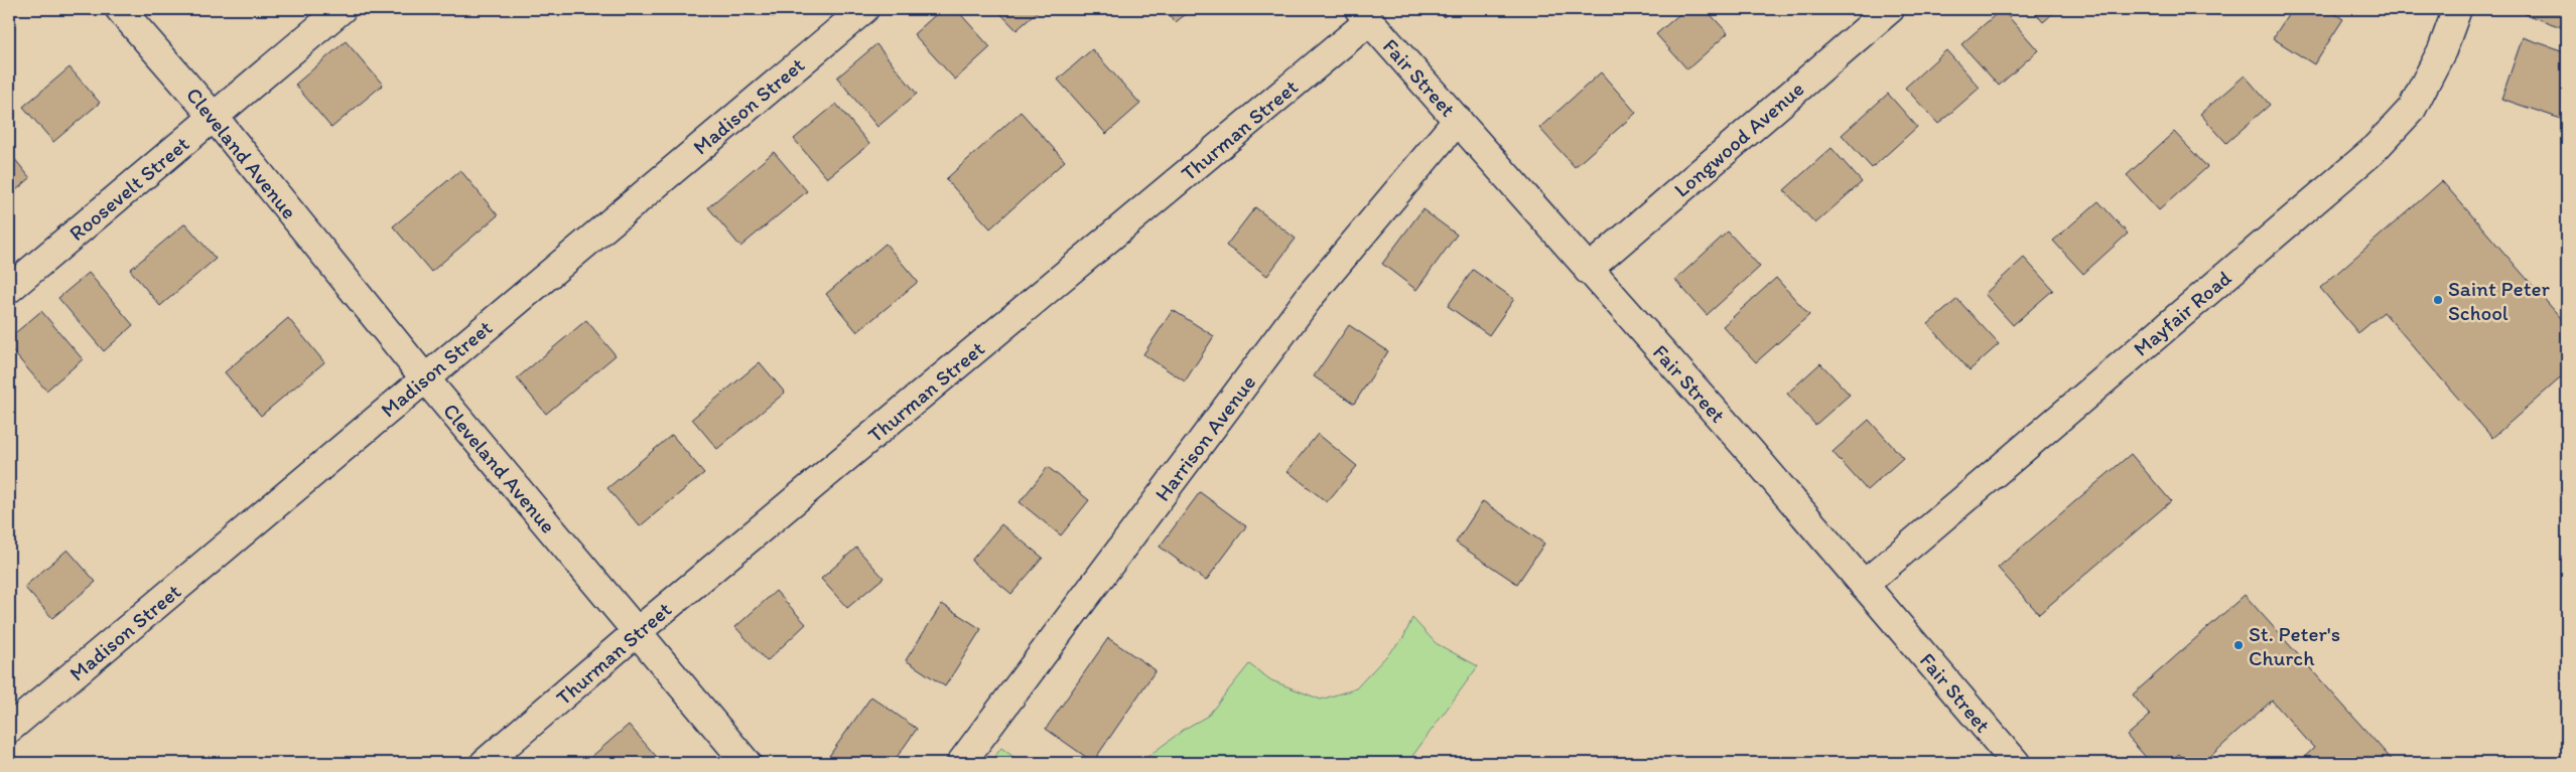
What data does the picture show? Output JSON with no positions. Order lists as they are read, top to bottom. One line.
{"streets":{"street":["Fair Street","Madison Street","Thurman Street","Longwood Avenue","Cleveland Avenue","Roosevelt Street","Mayfair Road","Harrison Avenue"]},"crossings":[["Fair Street","Thurman Street"],["Fair Street","Longwood Avenue"],["Fair Street","Mayfair Road"],["Fair Street","Harrison Avenue"],["Madison Street","Cleveland Avenue"],["Thurman Street","Cleveland Avenue"],["Cleveland Avenue","Roosevelt Street"]],"places":["Saint Peter School","St. Peter's Church"]}
